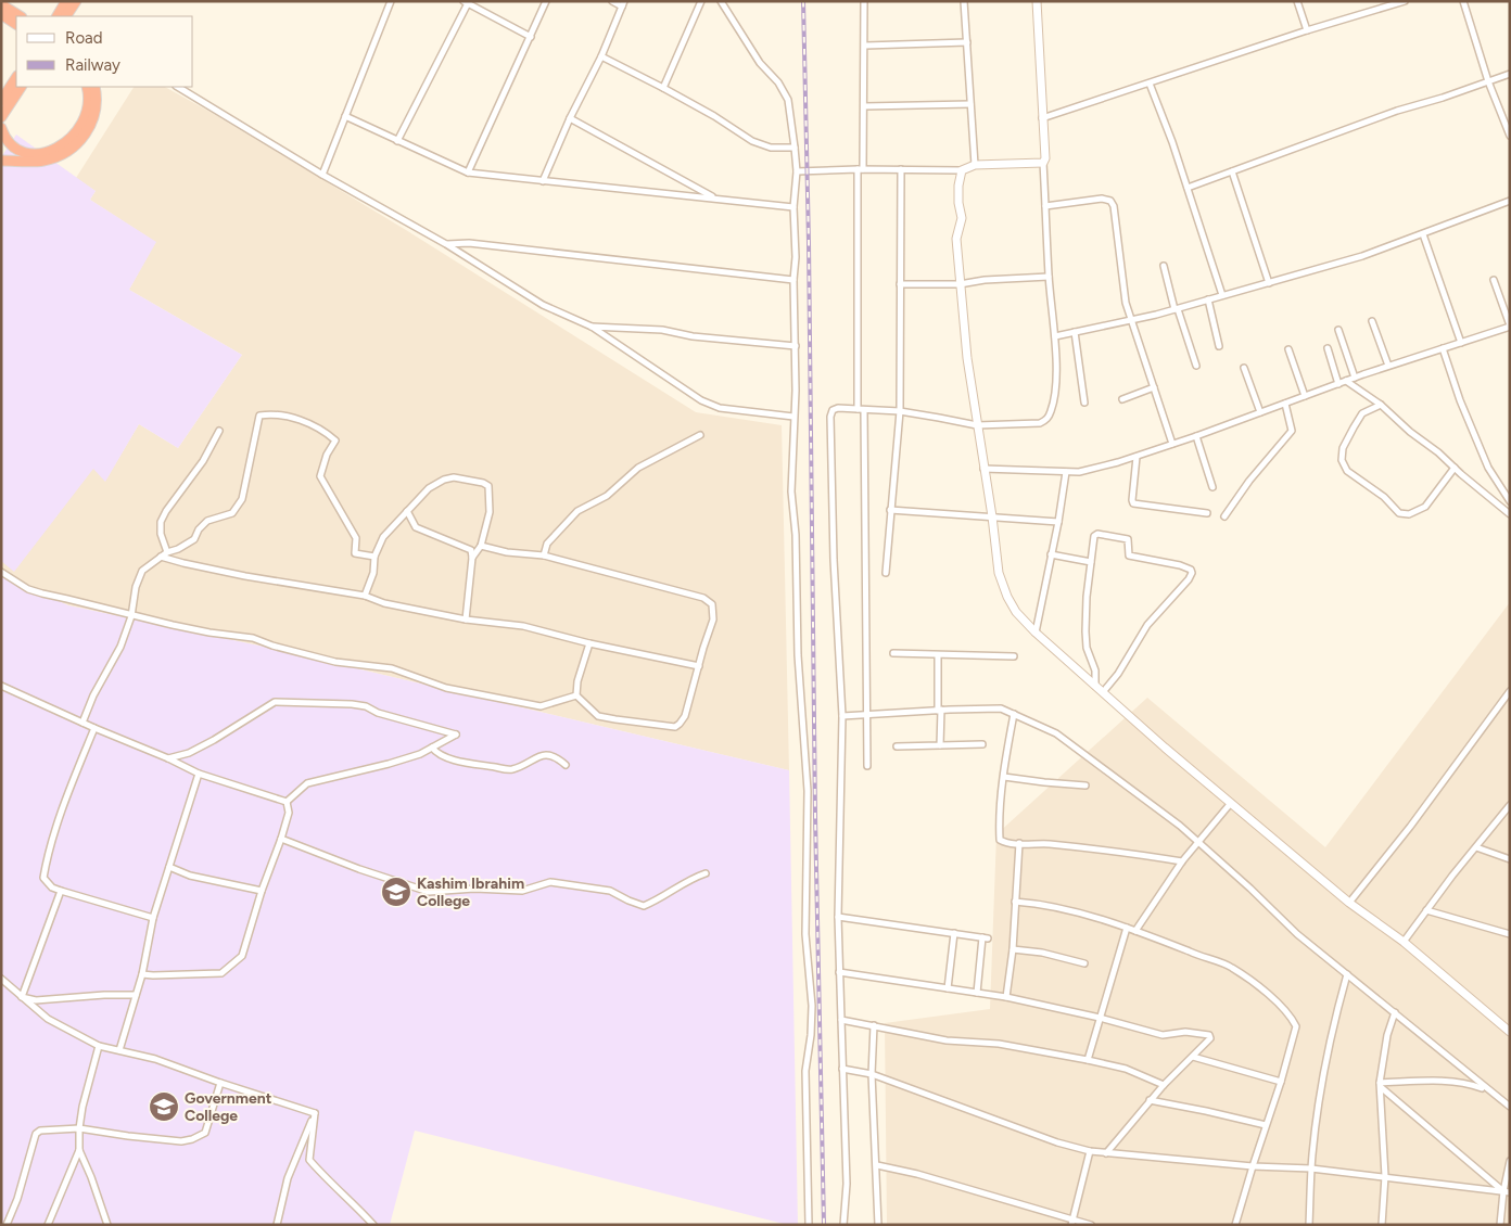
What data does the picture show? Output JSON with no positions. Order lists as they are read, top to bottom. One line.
{"places":{"school or university":["Kashim Ibrahim College","Government College"]},"legend":["Road","Railway"]}
